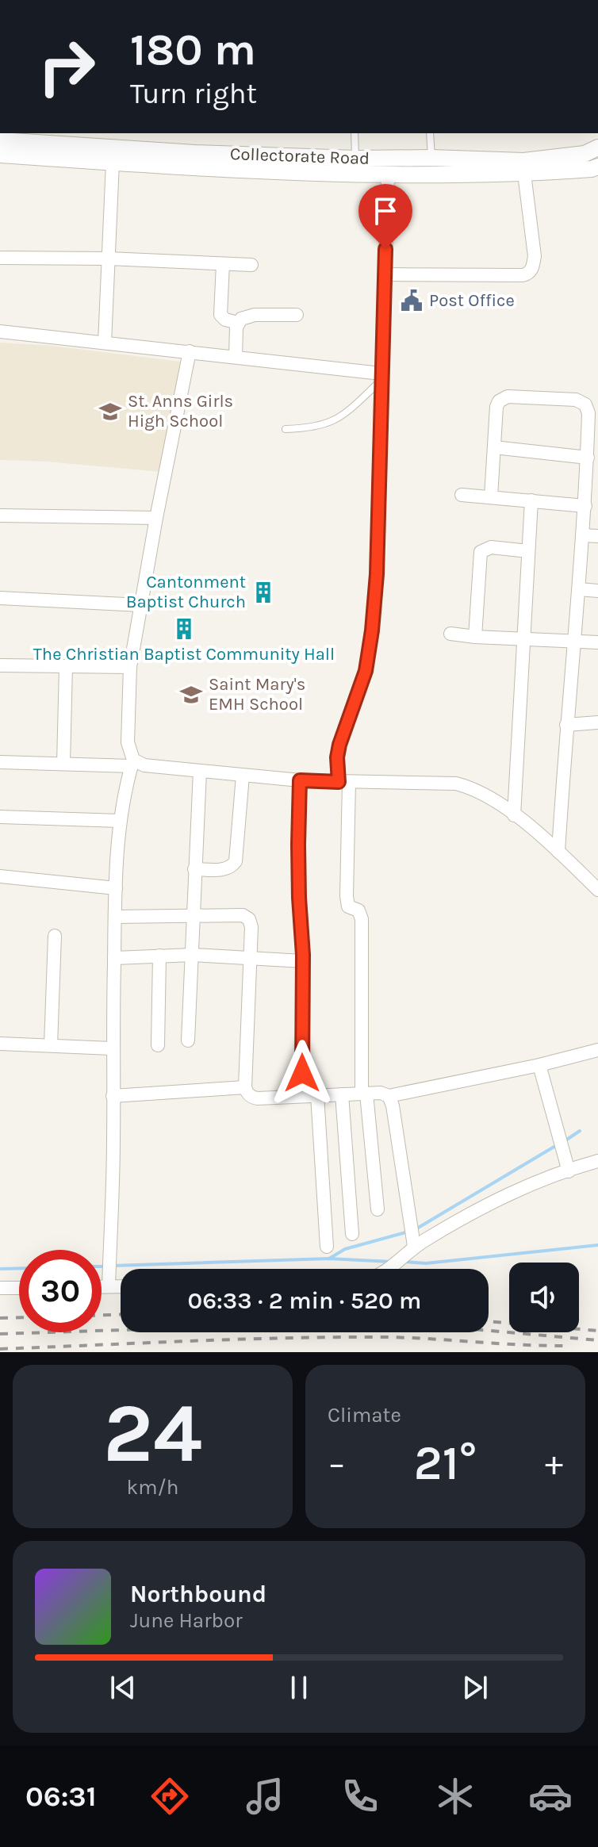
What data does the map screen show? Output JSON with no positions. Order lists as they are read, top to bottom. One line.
{"streets":{"street":["Collectorate Road"]},"places":{"public building":["Post Office"],"school or university":["St. Anns Girls High School","Saint Mary's EMH School"],"building":["Cantonment Baptist Church","The Christian Baptist Community Hall"]},"page":{"turn":["180 m","Turn right"],"limit":"30","trip":"06:33 · 2 min · 520 m","tile":[["24","km/h"],"Climate"],"heat":["−","21°","+"],"song":["Northbound","June Harbor"],"tabs":"06:31"}}
